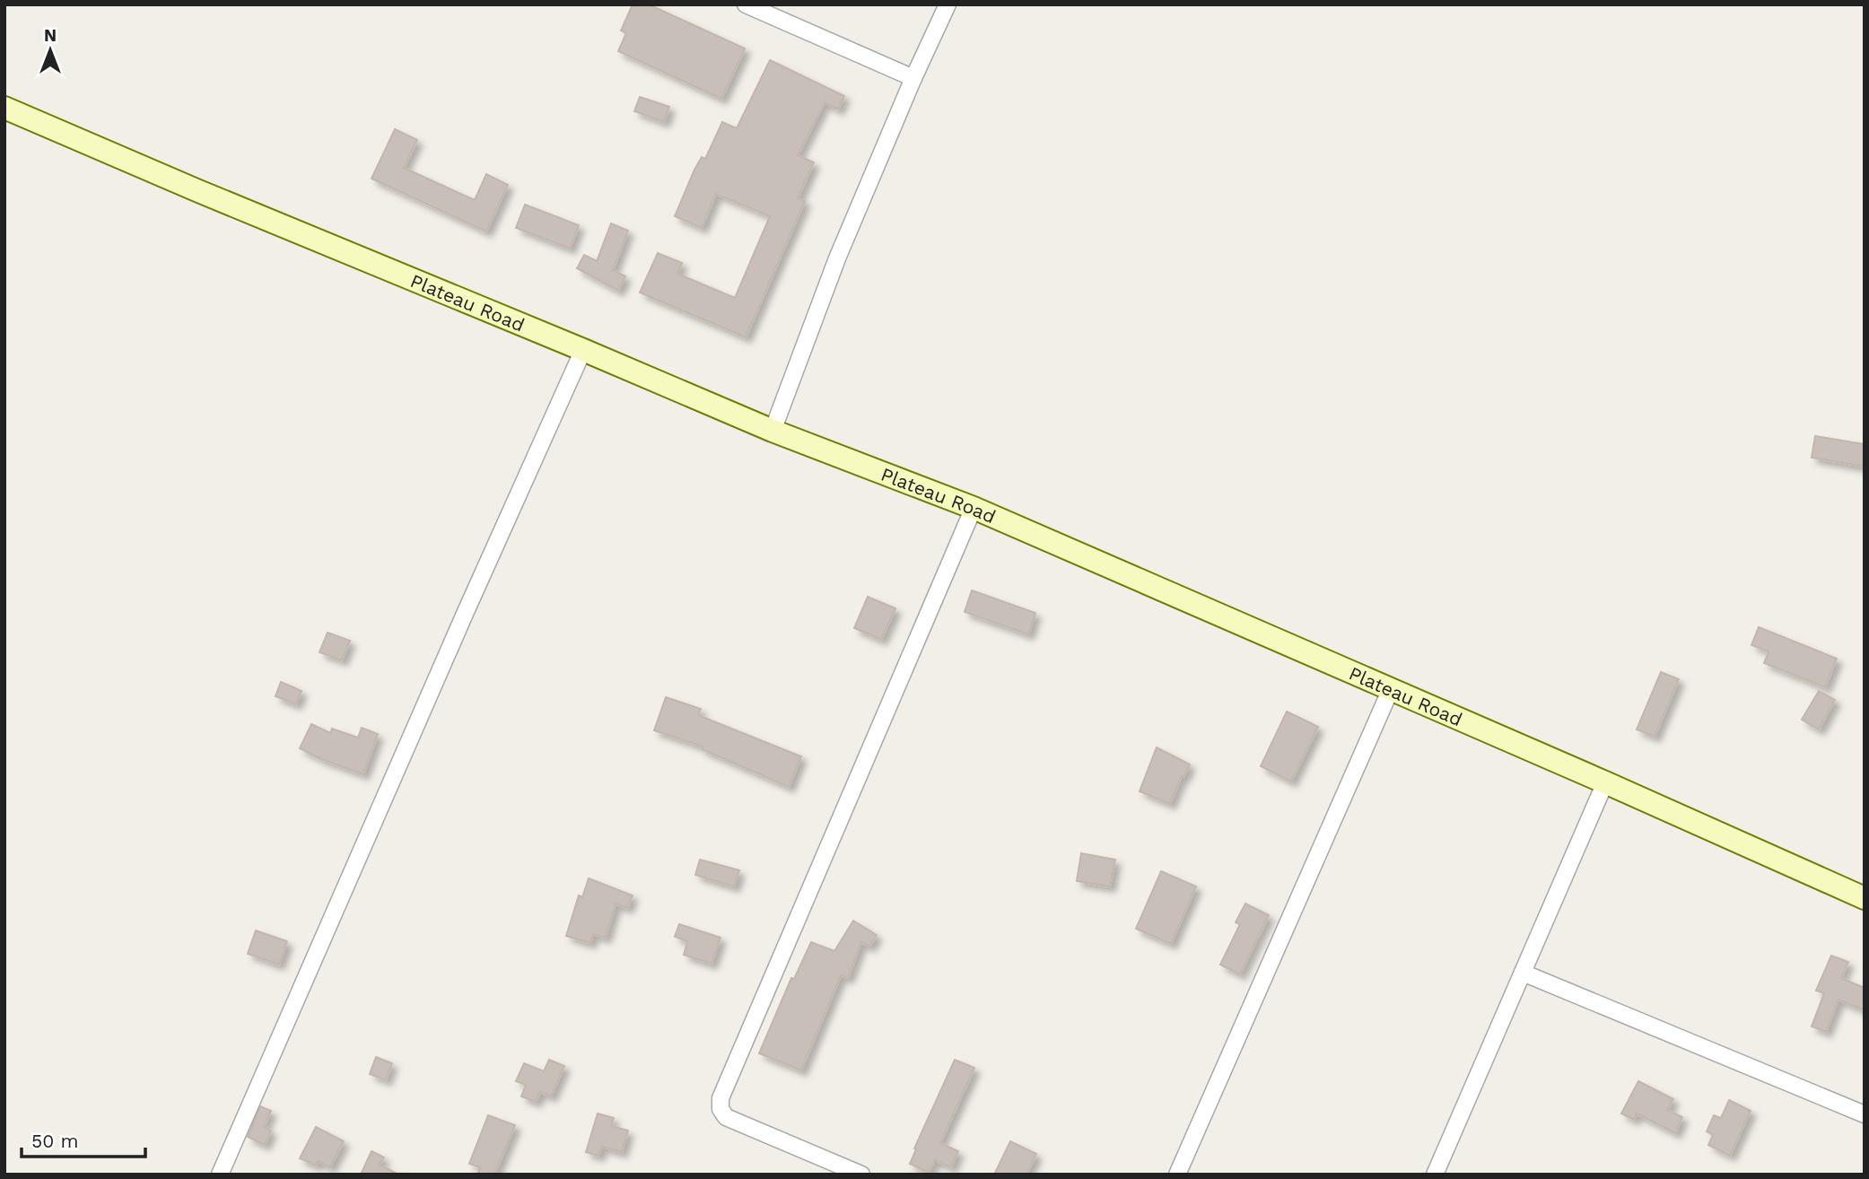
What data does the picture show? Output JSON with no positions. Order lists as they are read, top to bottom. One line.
{"streets":{"street":["Plateau Road"]},"scale_bar":"50 m","north":"top"}
